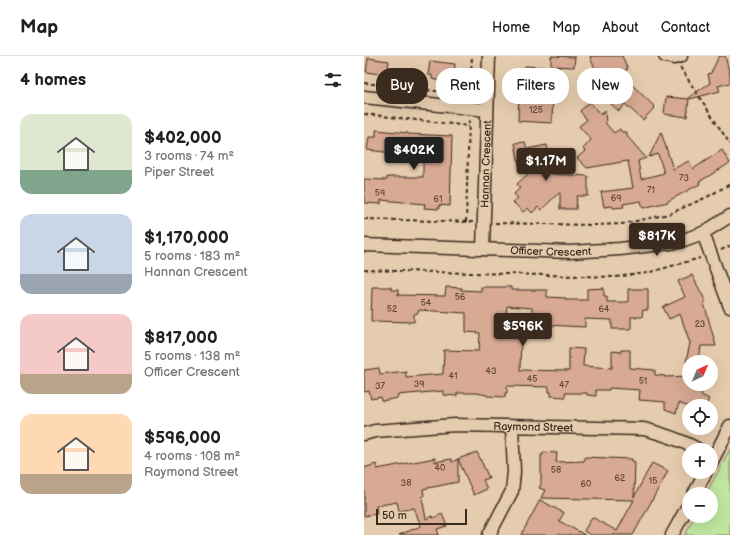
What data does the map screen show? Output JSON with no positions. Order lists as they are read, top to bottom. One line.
{"streets":{"street":["Hannan Crescent","Officer Crescent","Raymond Street"]},"crossings":[["Hannan Crescent","Officer Crescent"]],"house_numbers":["125","73","71","59","69","61","56","54","52","64","23","43","41","45","51","39","47","37","40","58","62","15","38","60"],"scale_bar":"50 m","north":"top right","page":{"header":"Map","nav":["Home","Map","About","Contact"],"heading":"4 homes","chip":["Buy","Rent","Filters","New"],"list":[{"name":"$402,000","note":"3 rooms · 74 m² · Piper Street"},{"name":"$1,170,000","note":"5 rooms · 183 m² · Hannan Crescent"},{"name":"$817,000","note":"5 rooms · 138 m² · Officer Crescent"},{"name":"$596,000","note":"4 rooms · 108 m² · Raymond Street"}],"price":["$402K","$1.17M","$817K","$596K"],"map_buttons":["+","−"],"scale":"50 m"}}
